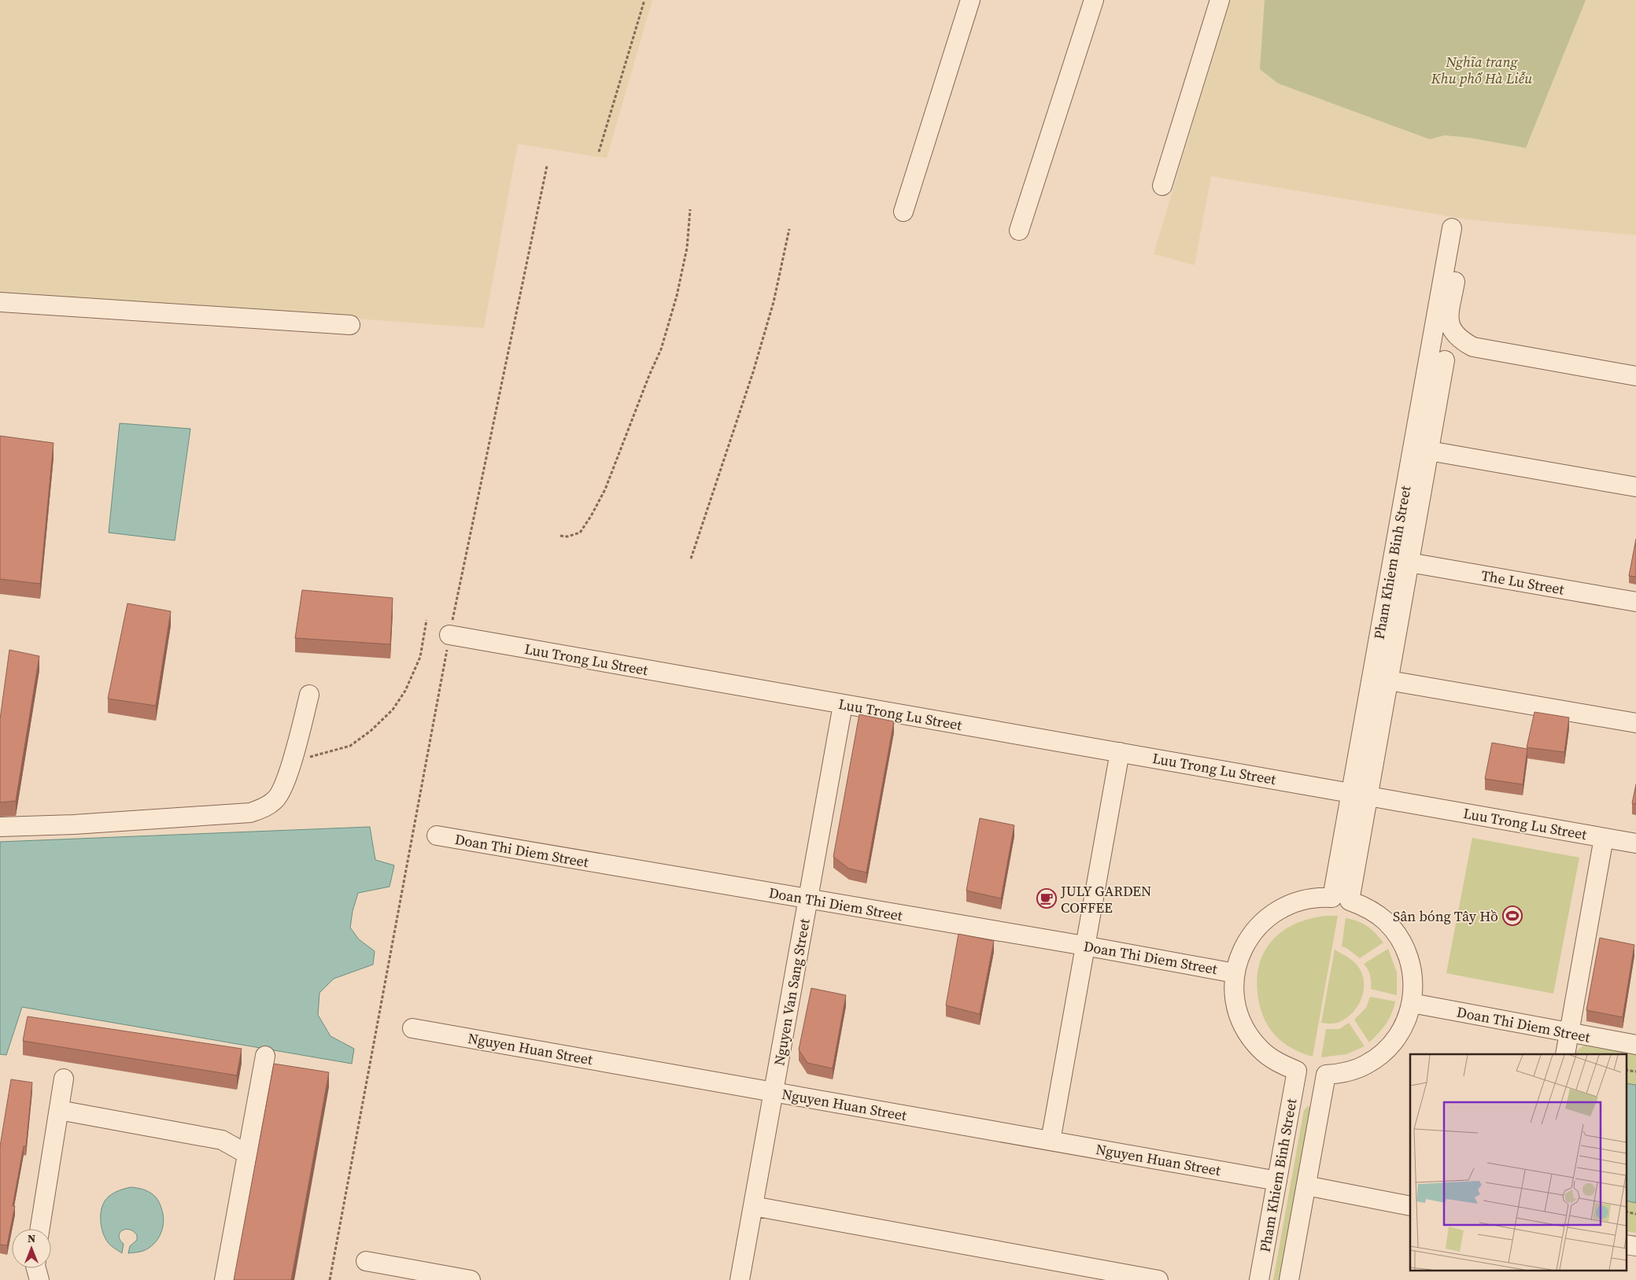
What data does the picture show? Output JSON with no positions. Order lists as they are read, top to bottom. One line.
{"streets":{"street":["Pham Khiem Binh Street","The Lu Street","Luu Trong Lu Street","Doan Thi Diem Street","Nguyen Van Sang Street","Nguyen Huan Street"]},"crossings":[["Pham Khiem Binh Street","The Lu Street"],["Pham Khiem Binh Street","Luu Trong Lu Street"],["Pham Khiem Binh Street","Doan Thi Diem Street"],["Pham Khiem Binh Street","Nguyen Huan Street"],["Luu Trong Lu Street","Nguyen Van Sang Street"],["Doan Thi Diem Street","Nguyen Van Sang Street"],["Nguyen Van Sang Street","Nguyen Huan Street"]],"parks":["Nghĩa trang Khu phố Hà Liễu"],"places":{"cafe":["JULY GARDEN COFFEE"],"sports":["Sân bóng Tây Hồ"]},"north":"top"}
